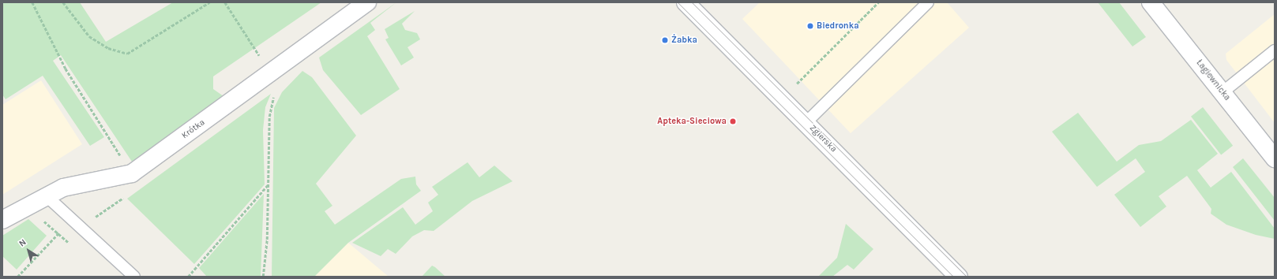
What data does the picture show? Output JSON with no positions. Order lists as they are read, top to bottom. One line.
{"streets":{"street":["Łagiewnicka","Krótka","Zgierska"]},"places":["Biedronka","Żabka","Apteka-Sieciowa"],"north":"top left"}
